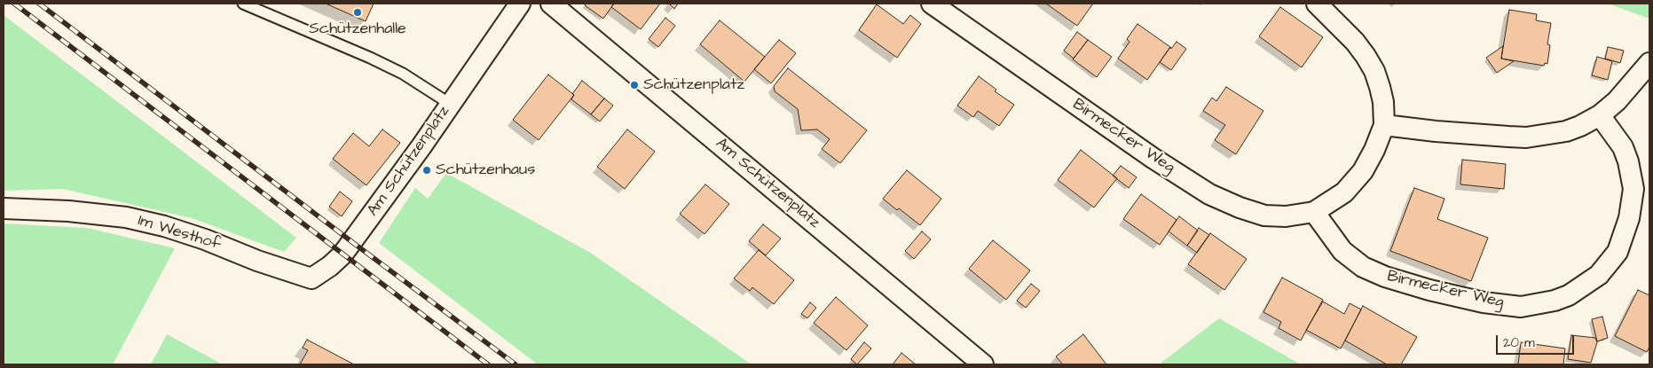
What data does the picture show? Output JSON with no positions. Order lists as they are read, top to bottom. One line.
{"streets":{"street":["Birmecker Weg","Am Schützenplatz","Im Westhof"]},"crossings":[["Am Schützenplatz","Im Westhof"]],"places":["Schützenhalle","Schützenplatz","Schützenhaus"],"scale_bar":"20 m"}
